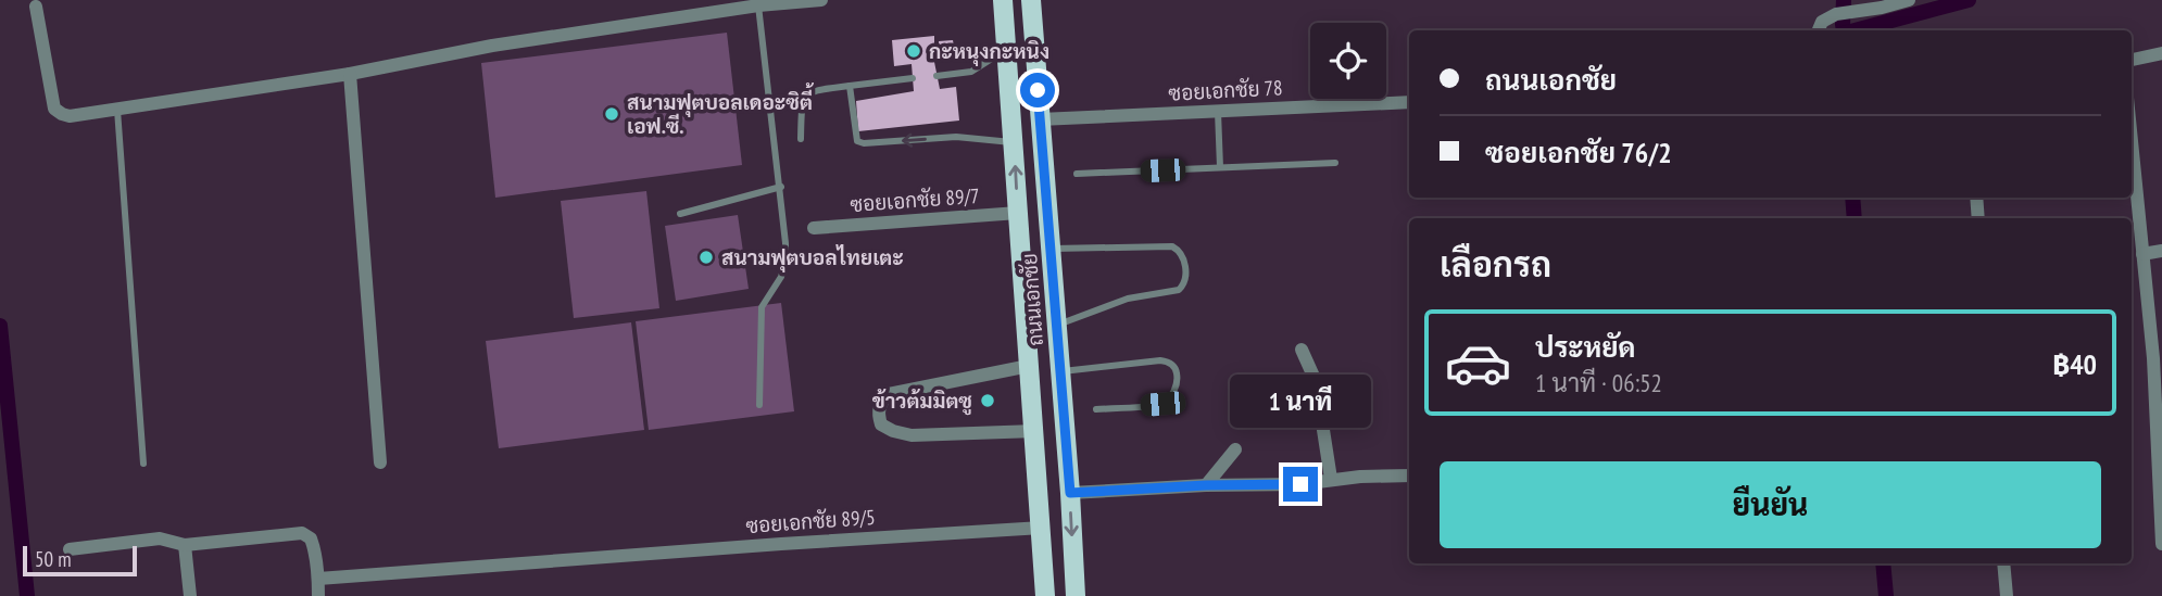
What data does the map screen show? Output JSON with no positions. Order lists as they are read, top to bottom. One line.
{"streets":{"main road":["ถนนเอกชัย"],"street":["ซอยเอกชัย 78","ซอยเอกชัย 89/7","ซอยเอกชัย 89/5"]},"crossings":[["ซอยเอกชัย 78","ถนนเอกชัย"],["ซอยเอกชัย 89/7","ถนนเอกชัย"],["ถนนเอกชัย","ซอยเอกชัย 89/5"]],"places":["กะหนุงกะหนิง","สนามฟุตบอลเดอะซิตี้ เอฟ.ซี.","สนามฟุตบอลไทยเตะ","ข้าวต้มมิตซู"],"scale_bar":"50 m","page":{"banner":["ถนนเอกชัย","ซอยเอกชัย 76/2"],"heading":"เลือกรถ","list":[{"name":"ประหยัด","note":"1 นาที · 06:52","value":"฿40"}],"bubble":"1 นาที","buttons":"ยืนยัน","scale":"50 m"}}
